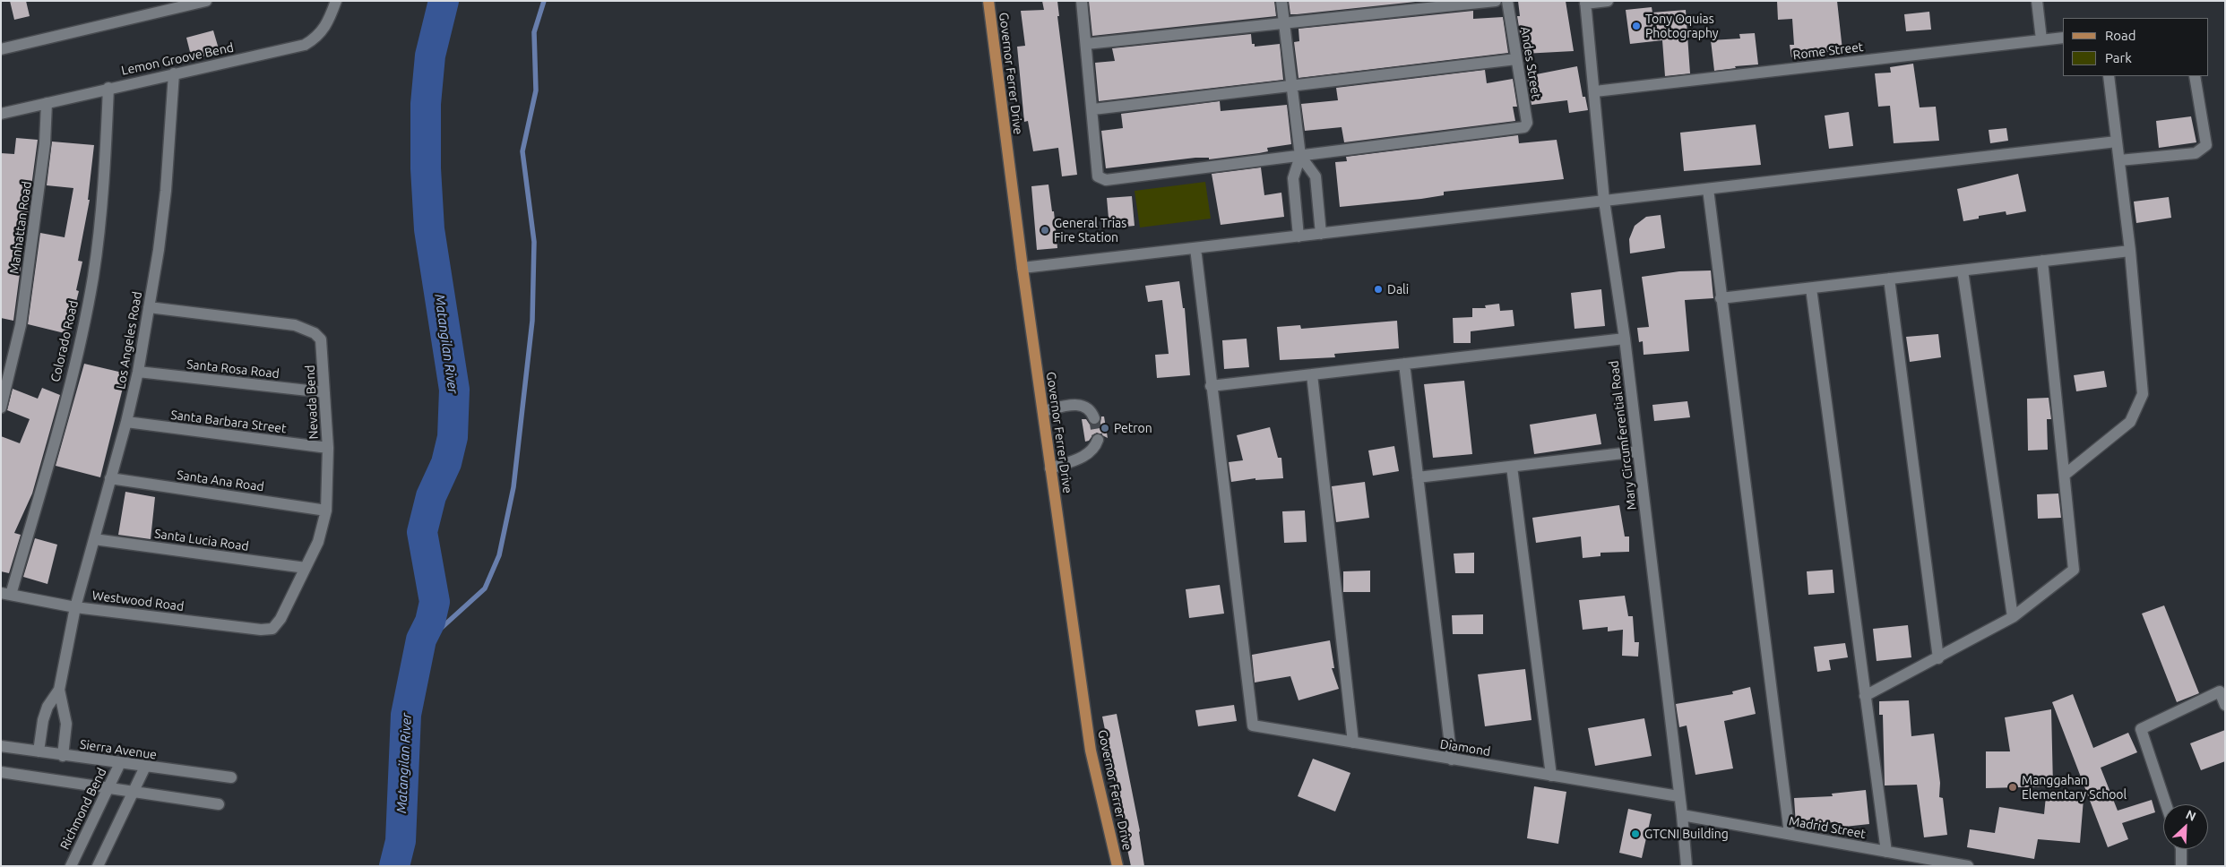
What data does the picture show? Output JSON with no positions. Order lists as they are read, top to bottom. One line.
{"streets":{"main road":["Governor Ferrer Drive"],"street":["Rome Street","Lemon Groove Bend","Andes Street","Manhattan Road","Los Angeles Road","Colorado Road","Santa Rosa Road","Nevada Bend","Santa Barbara Street","Mary Circumferential Road","Santa Ana Road","Santa Lucia Road","Westwood Road","Diamond","Sierra Avenue","Richmond Bend","Madrid Street"]},"crossings":[["Rome Street","Mary Circumferential Road"],["Lemon Groove Bend","Manhattan Road"],["Lemon Groove Bend","Los Angeles Road"],["Lemon Groove Bend","Colorado Road"],["Los Angeles Road","Santa Rosa Road"],["Los Angeles Road","Nevada Bend"],["Los Angeles Road","Santa Barbara Street"],["Los Angeles Road","Santa Ana Road"],["Los Angeles Road","Santa Lucia Road"],["Los Angeles Road","Westwood Road"],["Colorado Road","Westwood Road"],["Santa Rosa Road","Nevada Bend"],["Nevada Bend","Santa Barbara Street"],["Nevada Bend","Santa Ana Road"],["Nevada Bend","Santa Lucia Road"],["Nevada Bend","Westwood Road"],["Mary Circumferential Road","Diamond"],["Mary Circumferential Road","Madrid Street"],["Sierra Avenue","Richmond Bend"]],"water":["Matangilan River"],"places":["Tony Oquias Photography","General Trias Fire Station","Dali","Petron","Manggahan Elementary School","GTCNI Building"],"legend":["Road","Park"],"north":"top right"}
